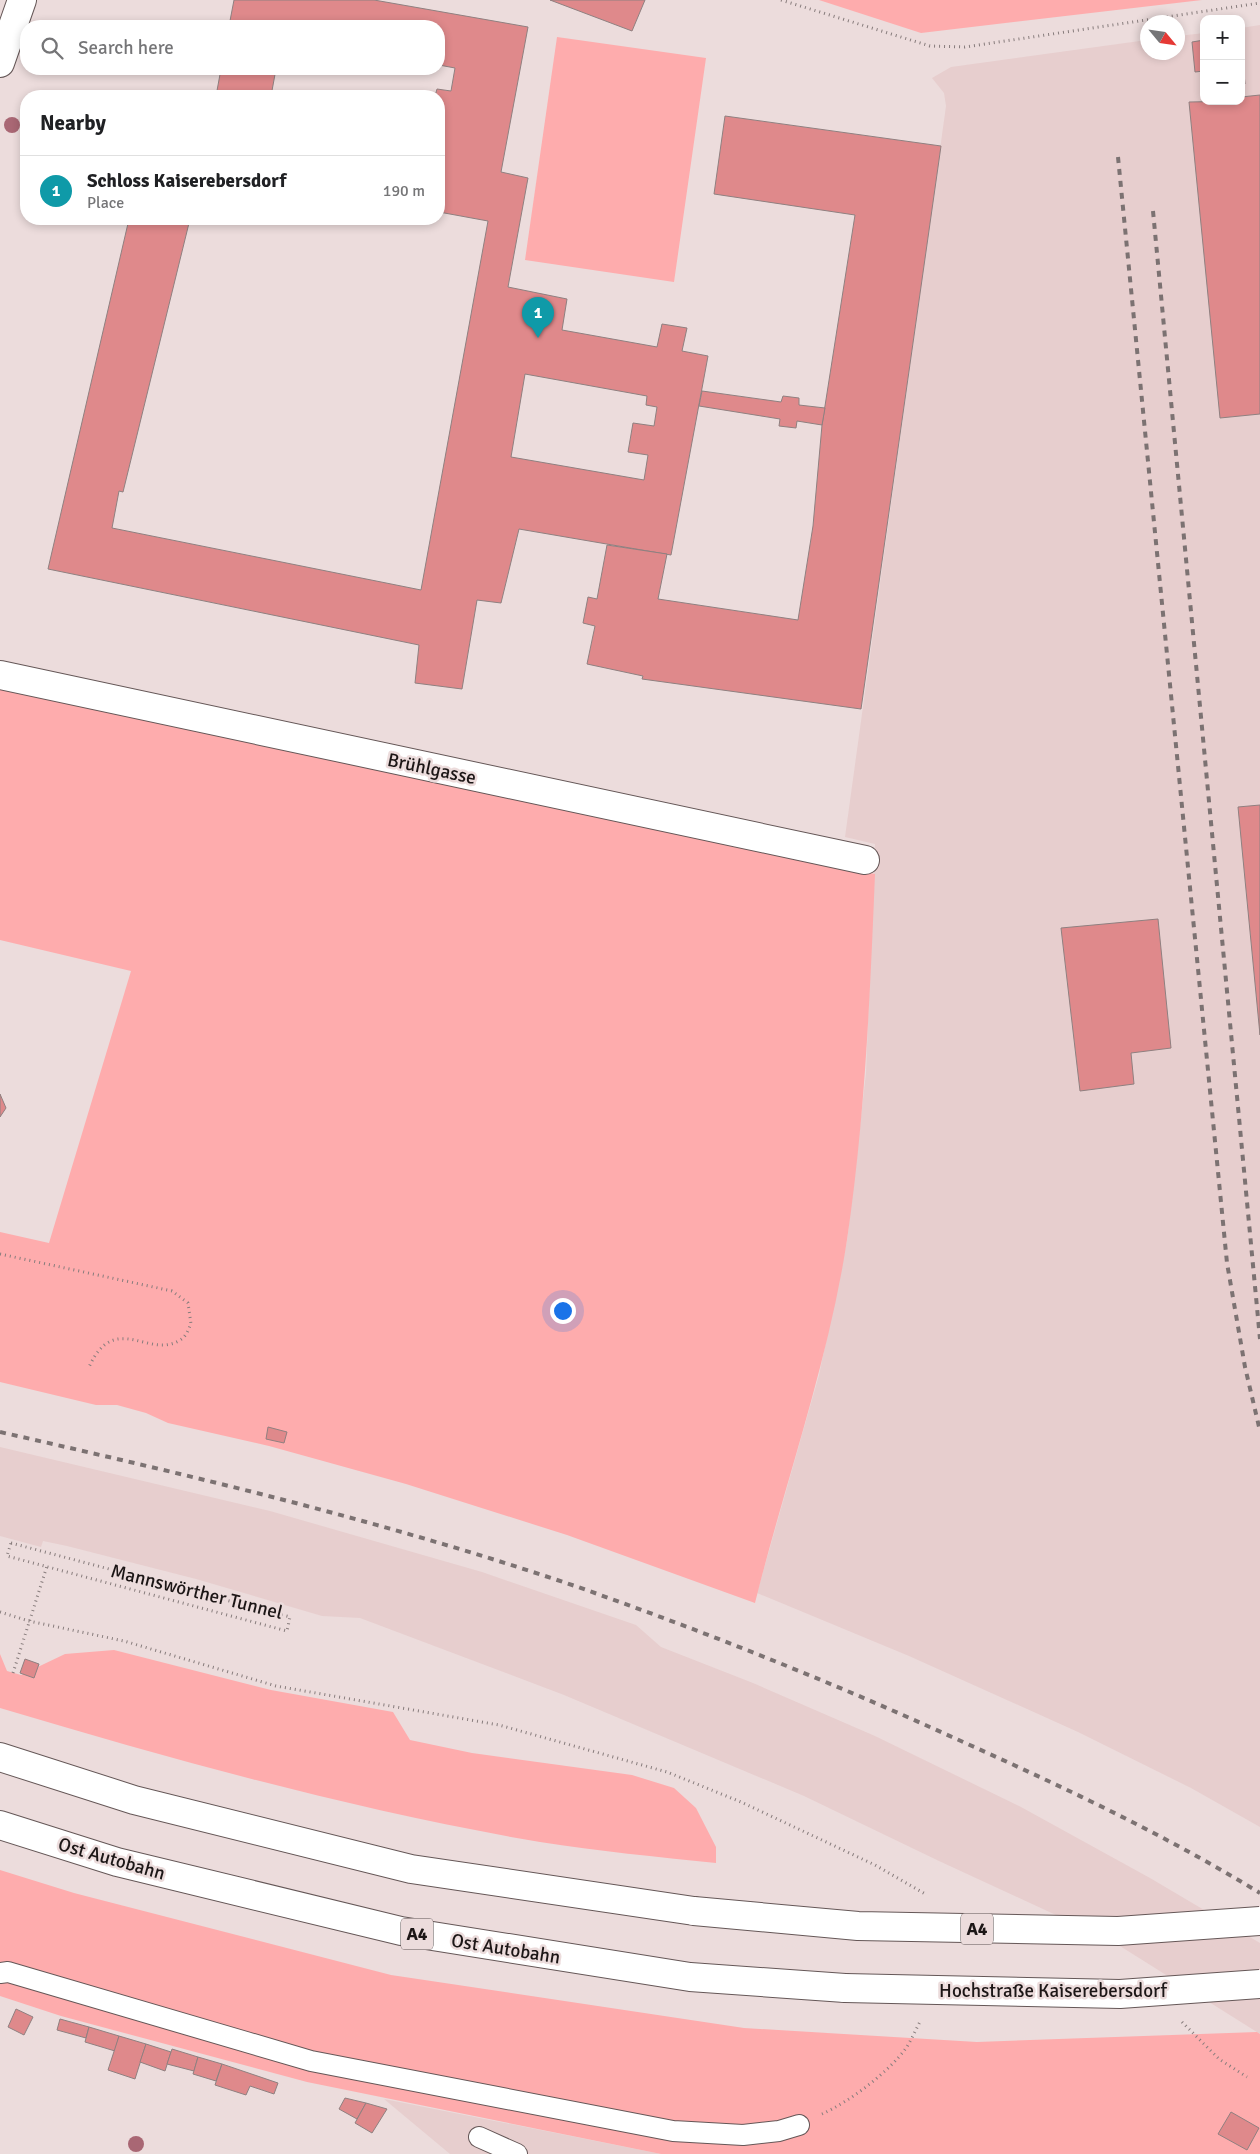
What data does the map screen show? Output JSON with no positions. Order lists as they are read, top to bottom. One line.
{"streets":{"main road":["Brühlgasse","Ost Autobahn","A4","Hochstraße Kaiserebersdorf"],"path":["Mannswörther Tunnel"]},"crossings":[["Ost Autobahn","Hochstraße Kaiserebersdorf"]],"north":"bottom right","page":{"map_buttons":["+","−"],"search":"Search here","heading":"Nearby","list":[{"mark":"1","name":"Schloss Kaiserebersdorf","note":"Place","value":"190 m"}],"pins":"1"}}
